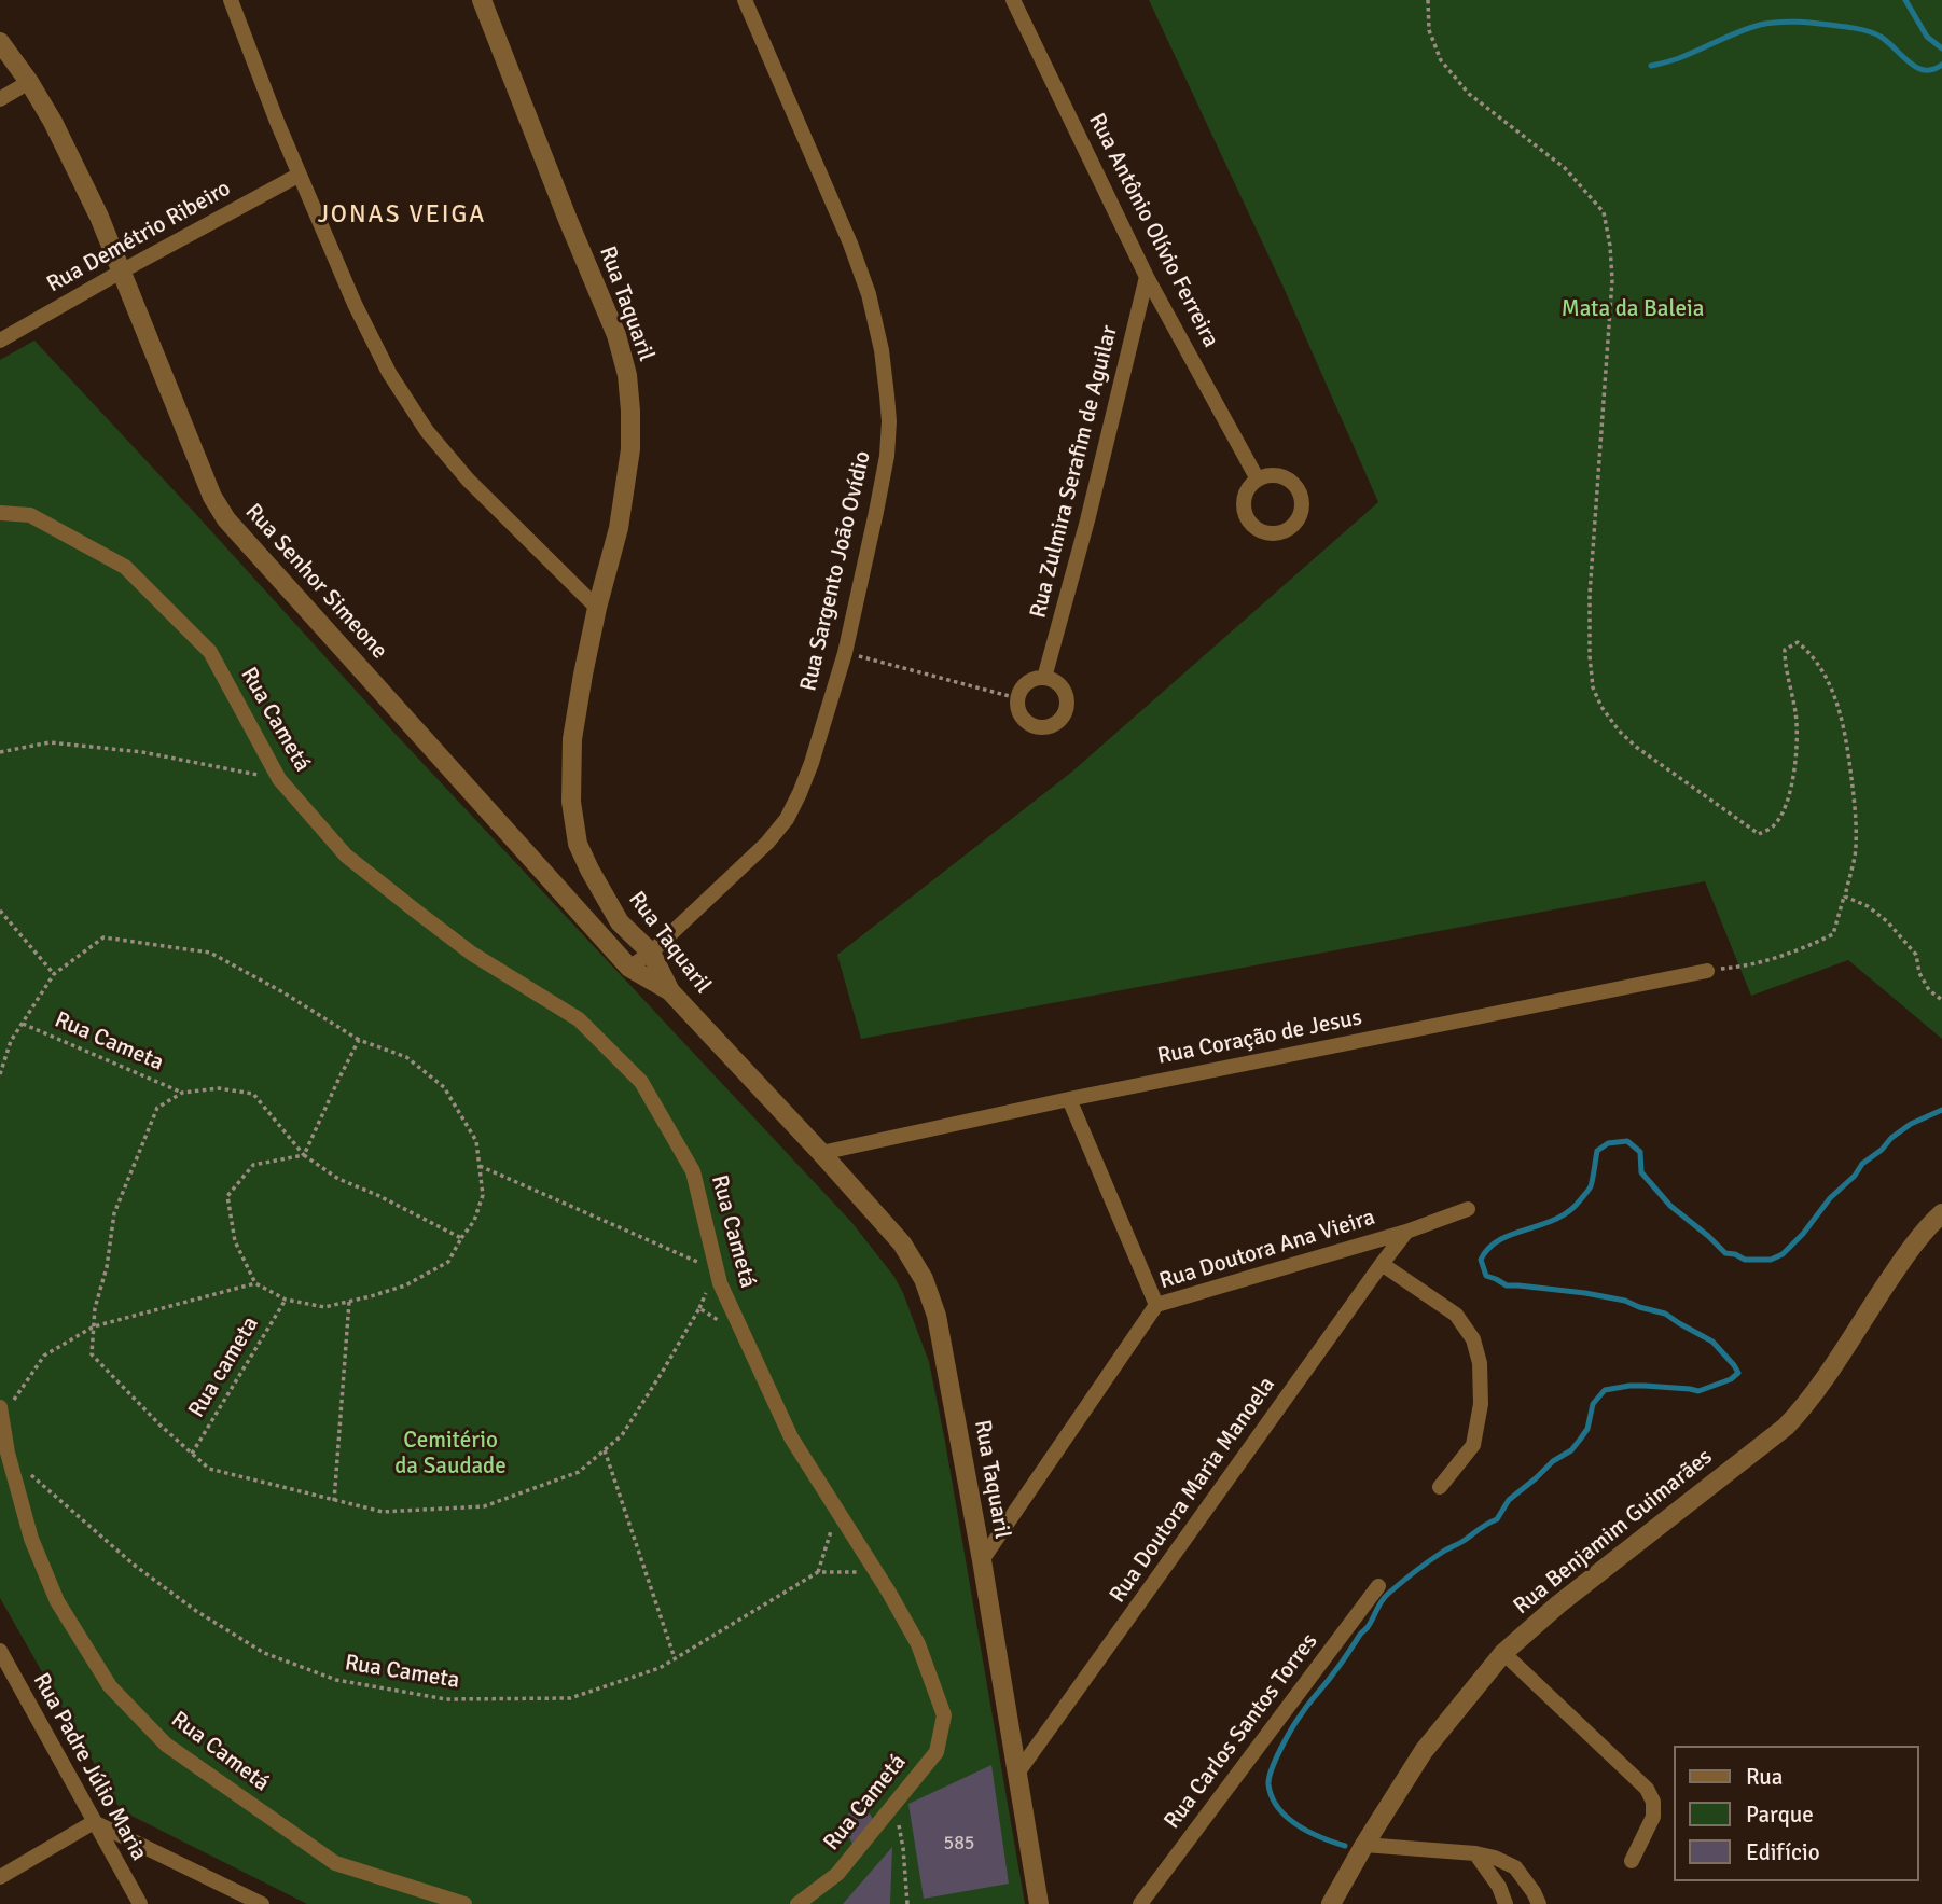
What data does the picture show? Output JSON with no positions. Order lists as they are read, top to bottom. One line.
{"streets":{"street":["Rua Antônio Olívio Ferreira","Rua Demétrio Ribeiro","Rua Taquaril","Rua Zulmira Serafim de Aguilar","Rua Sargento João Ovídio","Rua Senhor Simeone","Rua Cametá","Rua Coração de Jesus","Rua Doutora Ana Vieira","Rua Doutora Maria Manoela","Rua Benjamim Guimarães","Rua Carlos Santos Torres","Rua Padre Júlio Maria"],"path":["Rua Cameta","Rua cameta"]},"crossings":[["Rua Antônio Olívio Ferreira","Rua Zulmira Serafim de Aguilar"],["Rua Demétrio Ribeiro","Rua Senhor Simeone"],["Rua Taquaril","Rua Sargento João Ovídio"],["Rua Taquaril","Rua Senhor Simeone"],["Rua Taquaril","Rua Coração de Jesus"],["Rua Taquaril","Rua Doutora Ana Vieira"],["Rua Taquaril","Rua Doutora Maria Manoela"],["Rua Sargento João Ovídio","Rua Senhor Simeone"],["Rua Cametá","Rua Cameta"],["Rua Cameta","Rua cameta"],["Rua Doutora Ana Vieira","Rua Doutora Maria Manoela"]],"districts":["JONAS VEIGA"],"parks":["Mata da Baleia","Cemitério da Saudade"],"house_numbers":["585"],"legend":["Rua","Parque","Edifício"]}
